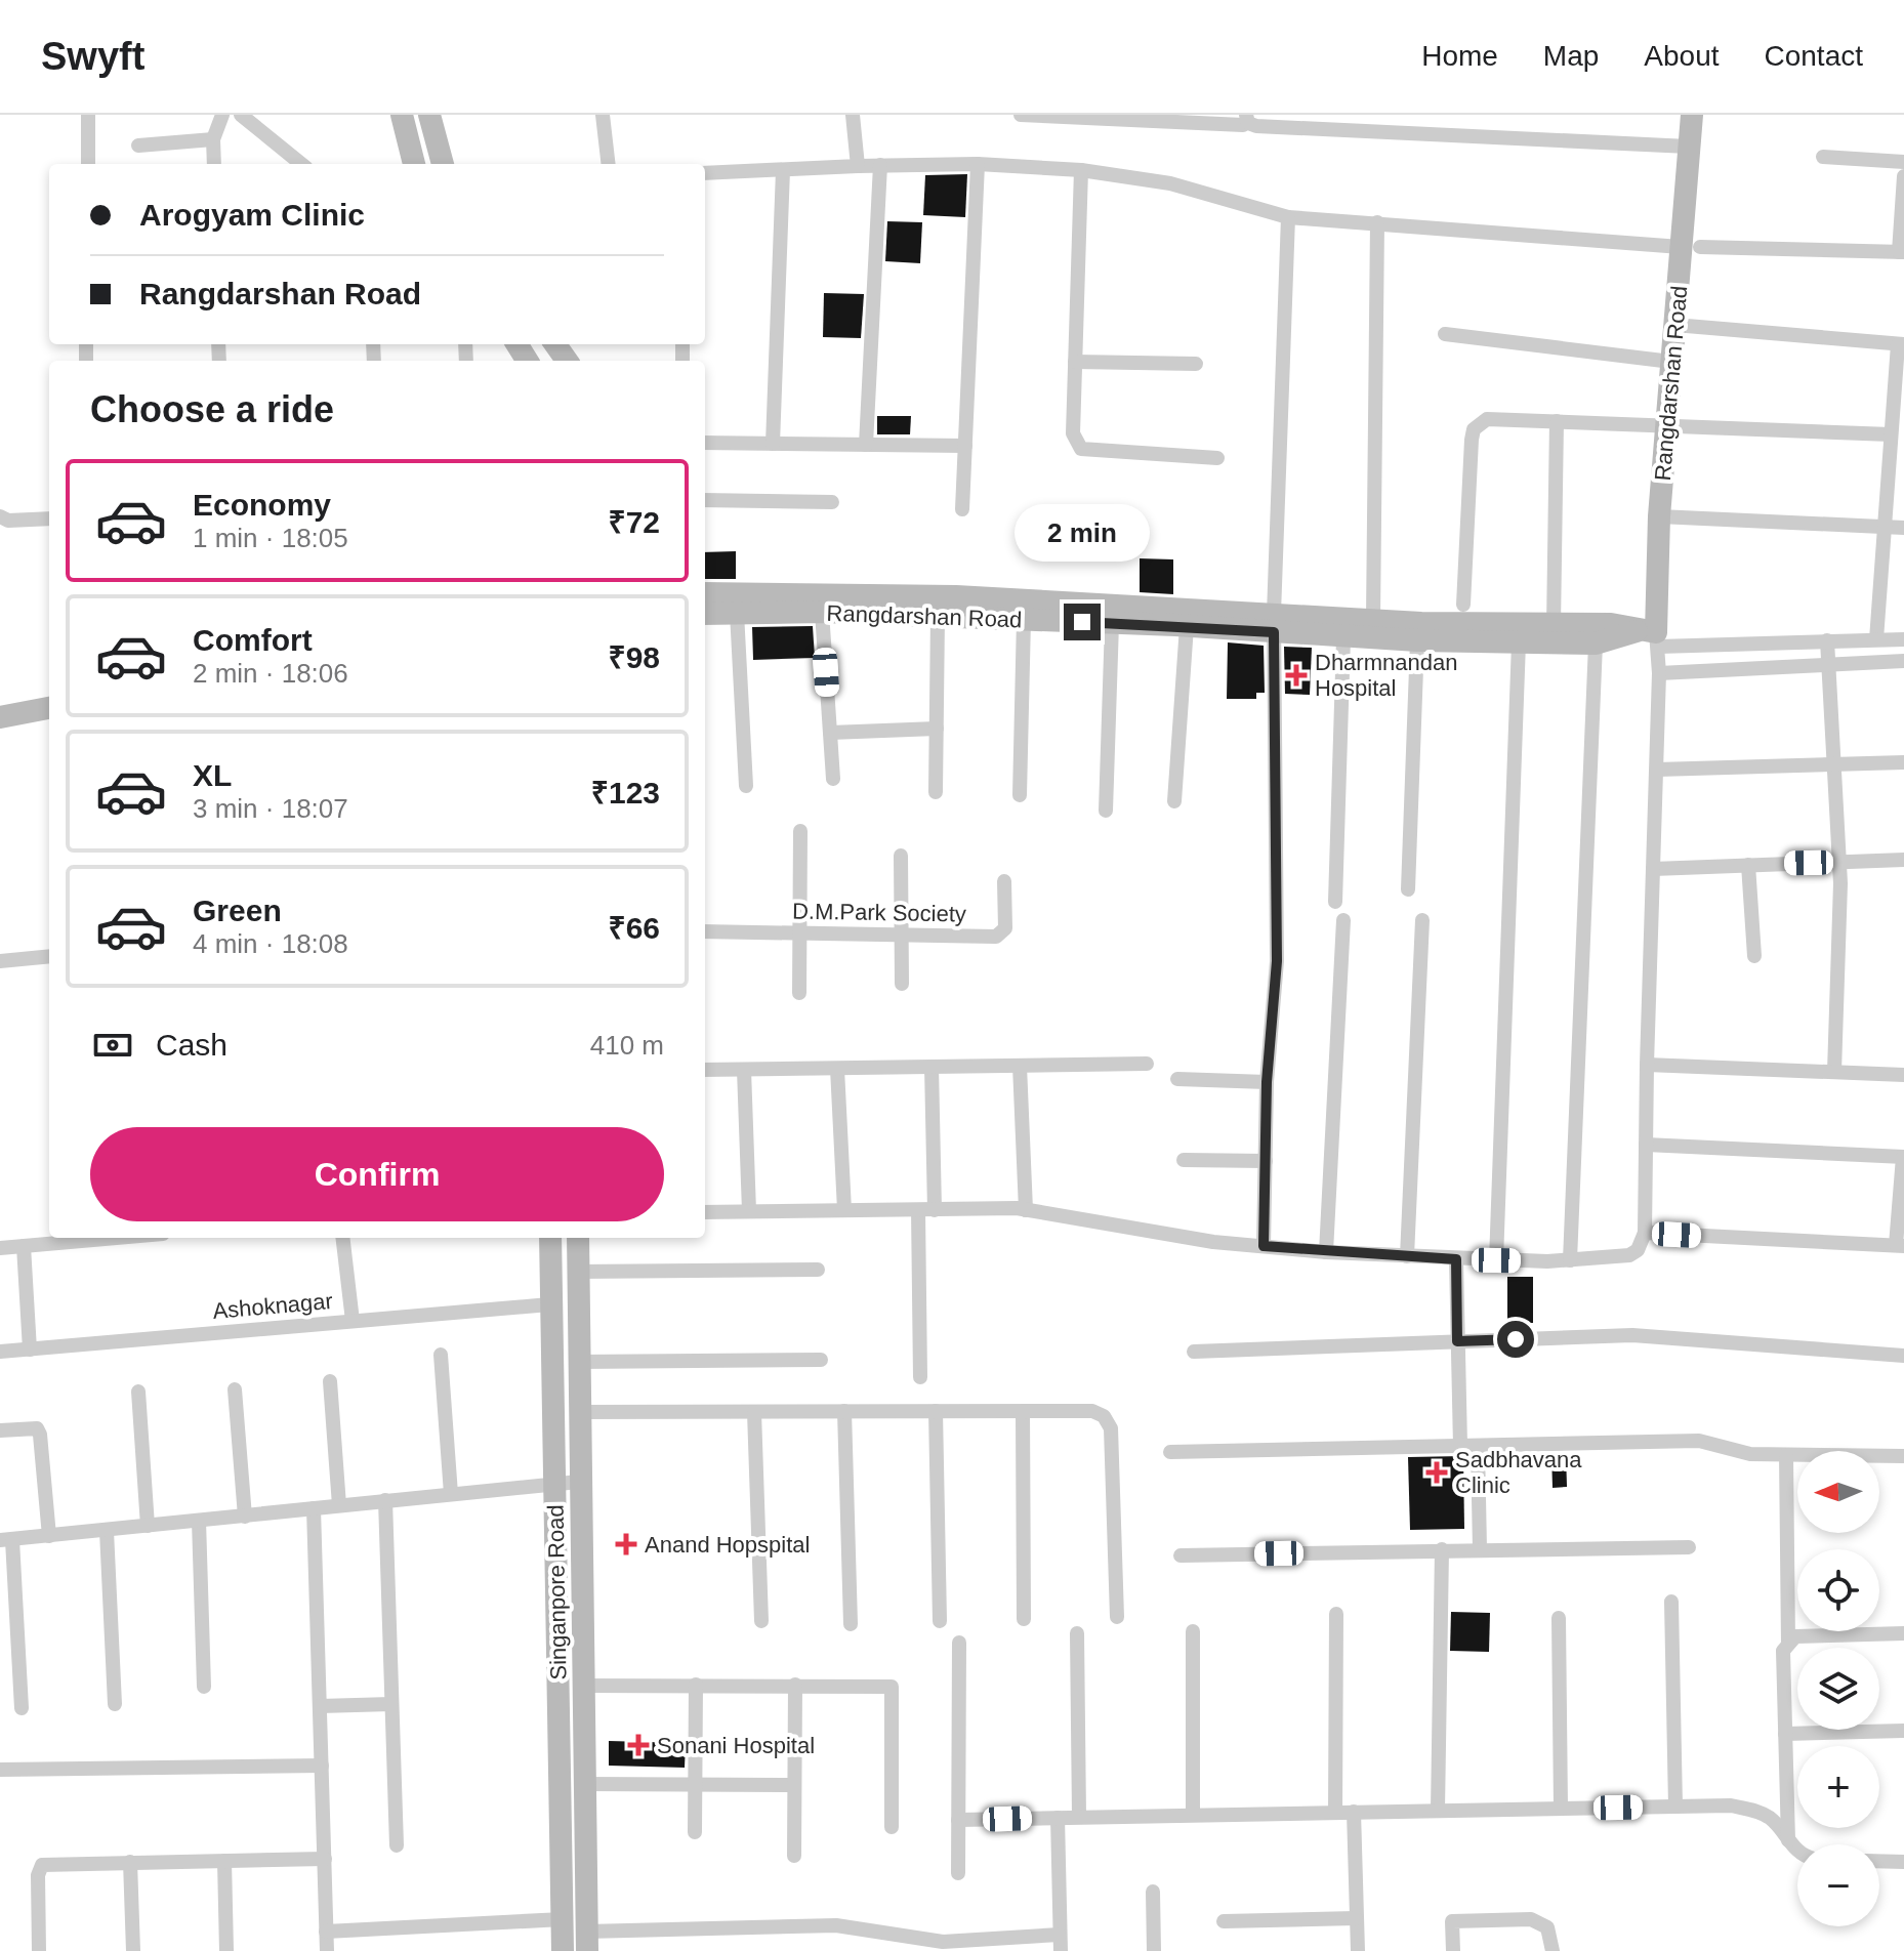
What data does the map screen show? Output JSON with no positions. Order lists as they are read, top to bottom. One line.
{"streets":{"street":["Rangdarshan Road","D.M.Park Society","Ashoknagar","Singanpore Road"]},"crossings":[["Ashoknagar","Singanpore Road"]],"places":{"health":["Dharmnandan Hospital","Sadbhavana Clinic","Anand Hopspital","Sonani Hospital"]},"north":"left","page":{"header":"Swyft","nav":["Home","Map","About","Contact"],"banner":["Arogyam Clinic","Rangdarshan Road"],"heading":"Choose a ride","list":[{"name":"Economy","note":"1 min · 18:05","value":"₹72"},{"name":"Comfort","note":"2 min · 18:06","value":"₹98"},{"name":"XL","note":"3 min · 18:07","value":"₹123"},{"name":"Green","note":"4 min · 18:08","value":"₹66"}],"bubble":"2 min","pay":["Cash","410 m"],"buttons":"Confirm","map_buttons":["+","−"]}}
